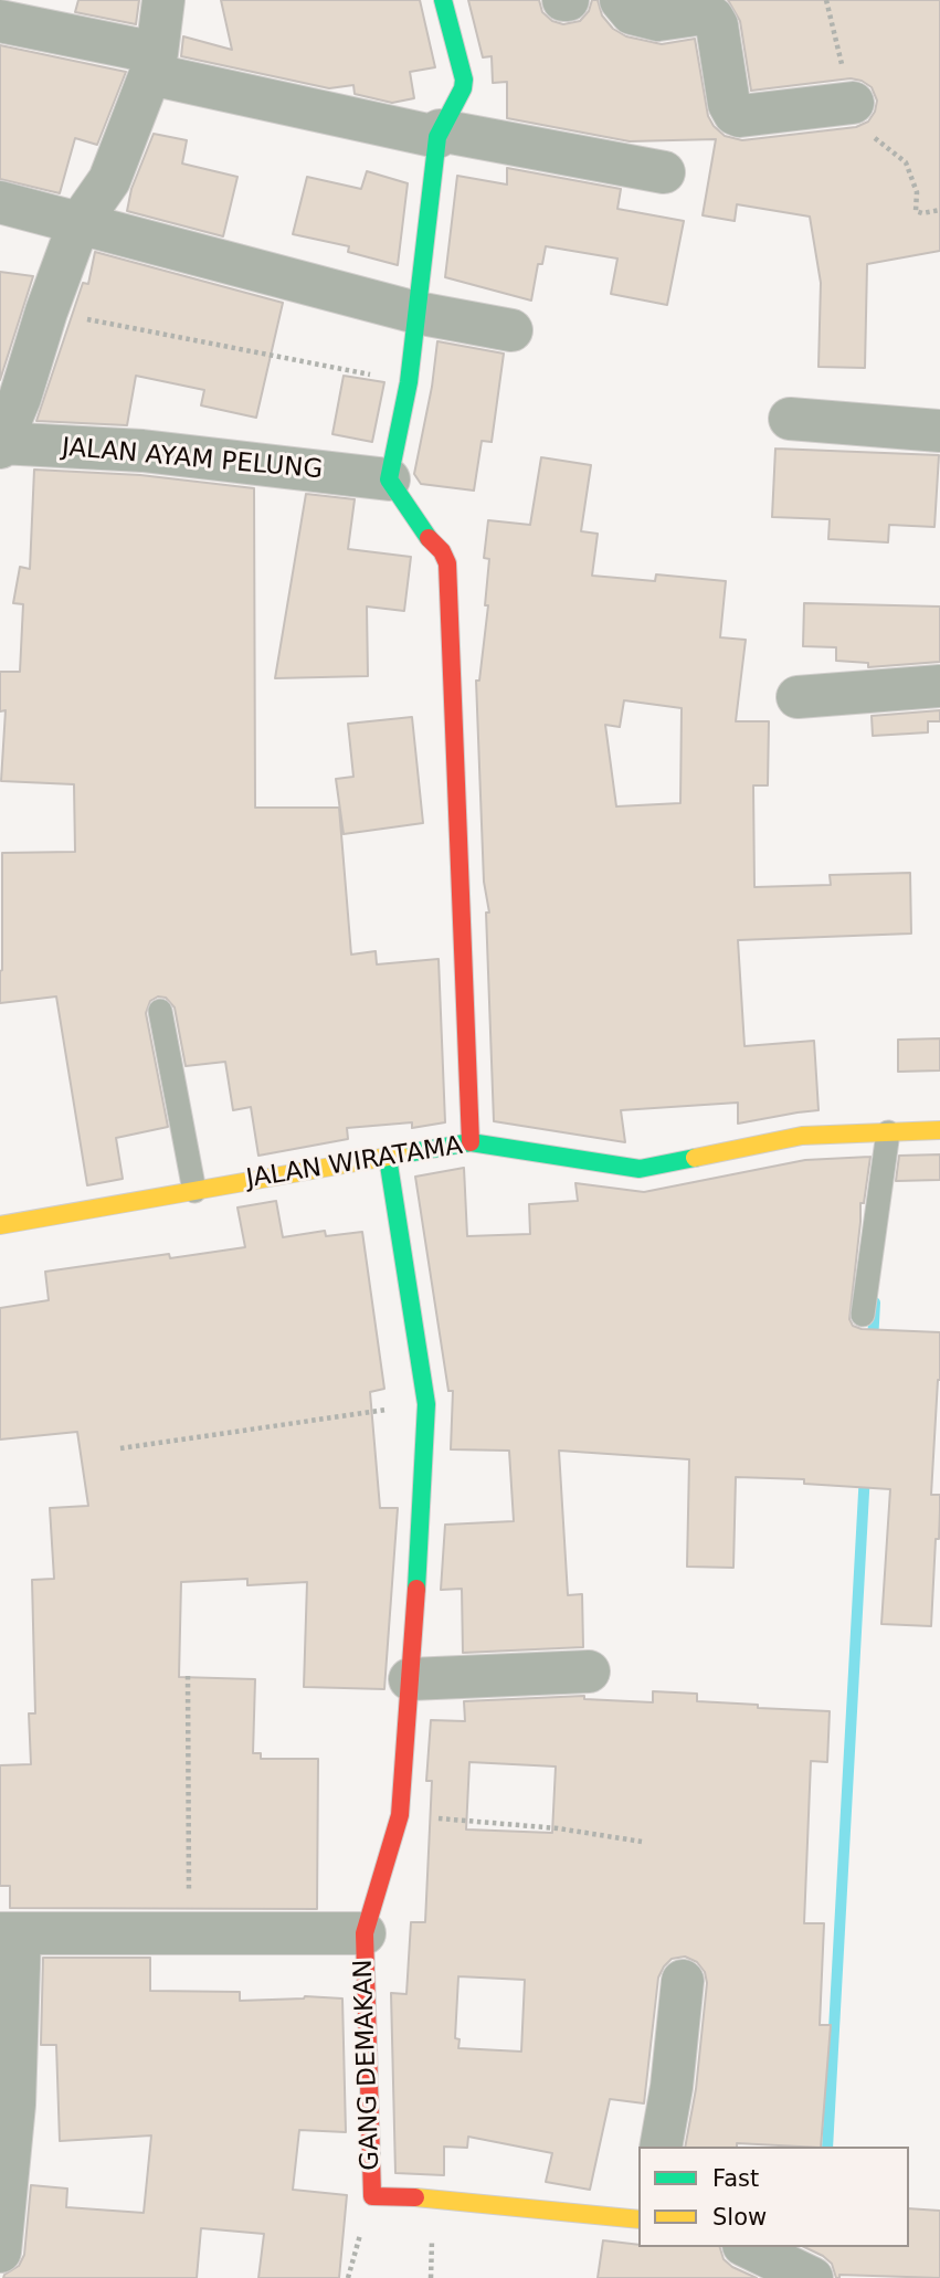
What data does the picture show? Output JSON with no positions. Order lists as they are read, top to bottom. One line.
{"streets":{"street":["JALAN AYAM PELUNG","JALAN WIRATAMA","GANG DEMAKAN"]},"crossings":[["JALAN WIRATAMA","GANG DEMAKAN"]],"legend":["Fast","Slow"]}
